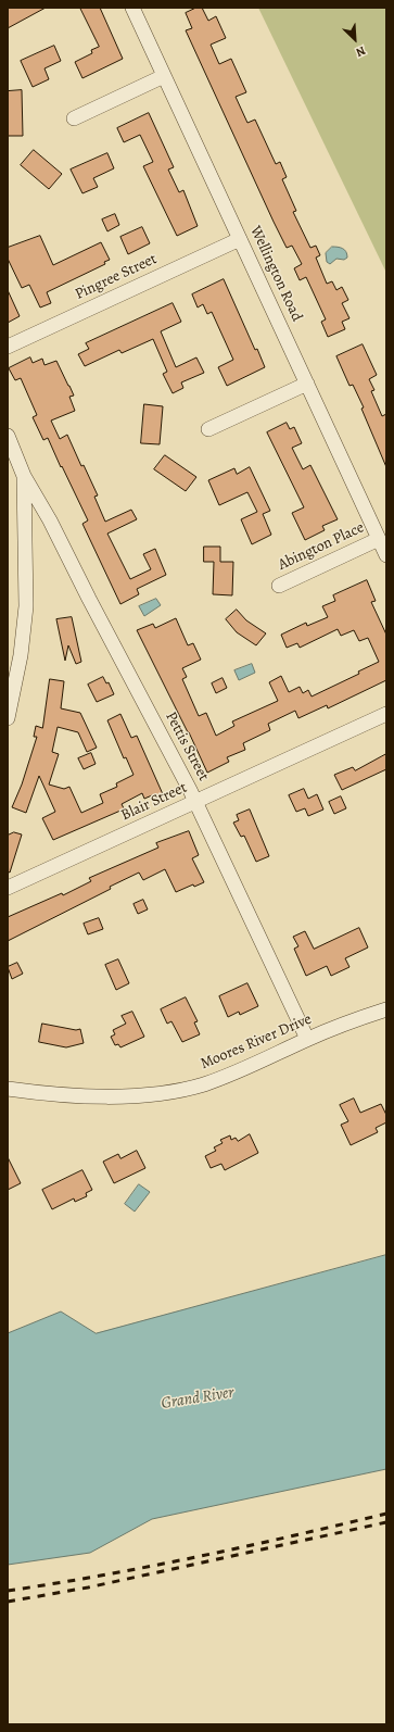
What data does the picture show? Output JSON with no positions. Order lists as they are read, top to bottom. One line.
{"streets":{"street":["Wellington Road","Pingree Street","Abington Place","Pettis Street","Blair Street","Moores River Drive"]},"crossings":[["Wellington Road","Pingree Street"],["Wellington Road","Abington Place"],["Pettis Street","Blair Street"],["Pettis Street","Moores River Drive"]],"water":["Grand River"],"north":"bottom right"}
